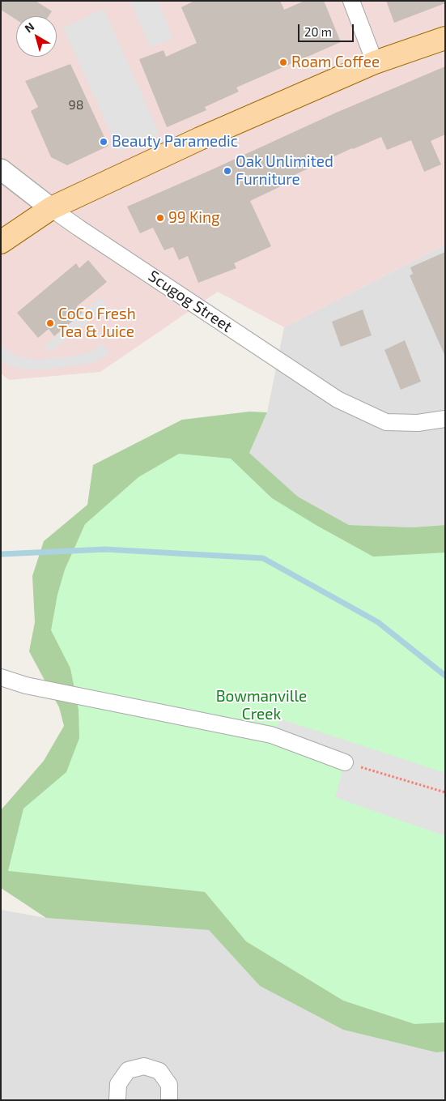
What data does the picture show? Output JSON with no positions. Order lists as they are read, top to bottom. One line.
{"streets":{"street":["Scugog Street"]},"parks":["Bowmanville Creek"],"places":["Roam Coffee","Beauty Paramedic","Oak Unlimited Furniture","99 King","CoCo Fresh Tea & Juice"],"house_numbers":["98"],"scale_bar":"20 m","north":"top left"}
